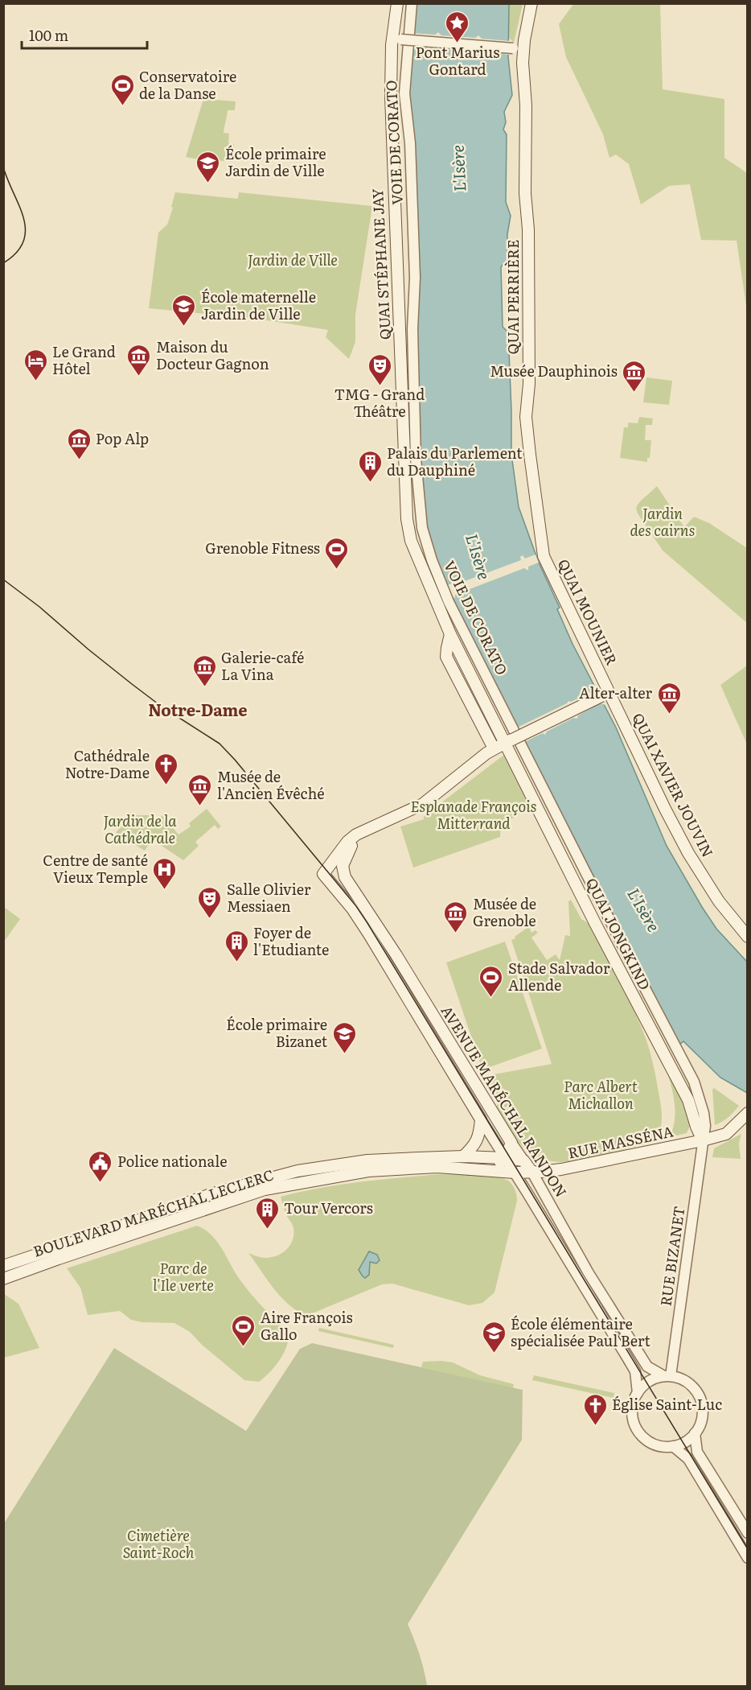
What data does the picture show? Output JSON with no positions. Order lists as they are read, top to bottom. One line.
{"streets":{"main road":["QUAI STÉPHANE JAY","QUAI PERRIÈRE","QUAI MOUNIER","QUAI XAVIER JOUVIN","QUAI JONGKIND","AVENUE MARÉCHAL RANDON","RUE MASSÉNA","BOULEVARD MARÉCHAL LECLERC"],"street":["VOIE DE CORATO","RUE BIZANET"]},"crossings":[["VOIE DE CORATO","QUAI JONGKIND"],["VOIE DE CORATO","RUE MASSÉNA"],["VOIE DE CORATO","RUE BIZANET"],["QUAI STÉPHANE JAY","QUAI JONGKIND"],["QUAI PERRIÈRE","QUAI MOUNIER"],["QUAI MOUNIER","QUAI XAVIER JOUVIN"],["QUAI JONGKIND","RUE MASSÉNA"],["QUAI JONGKIND","RUE BIZANET"],["AVENUE MARÉCHAL RANDON","RUE MASSÉNA"],["AVENUE MARÉCHAL RANDON","BOULEVARD MARÉCHAL LECLERC"],["AVENUE MARÉCHAL RANDON","RUE BIZANET"],["RUE MASSÉNA","BOULEVARD MARÉCHAL LECLERC"],["RUE MASSÉNA","RUE BIZANET"]],"districts":["Notre-Dame"],"water":["L'Isère"],"parks":["Jardin de Ville","Jardin des cairns","Esplanade François Mitterrand","Jardin de la Cathédrale","Parc Albert Michallon","Parc de l'Ile verte","Cimetière Saint-Roch"],"places":{"place":["Pont Marius Gontard"],"sports":["Conservatoire de la Danse","Grenoble Fitness","Stade Salvador Allende","Aire François Gallo"],"school or university":["École primaire Jardin de Ville","École maternelle Jardin de Ville","École primaire Bizanet","École élémentaire spécialisée Paul Bert"],"museum":["Maison du Docteur Gagnon","Musée Dauphinois","Pop Alp","Galerie-café La Vina","Alter-alter","Musée de l'Ancien Évêché","Musée de Grenoble"],"hotel":["Le Grand Hôtel"],"theatre":["TMG - Grand Théâtre","Salle Olivier Messiaen"],"building":["Palais du Parlement du Dauphiné","Foyer de l'Etudiante","Tour Vercors"],"church":["Cathédrale Notre-Dame","Église Saint-Luc"],"hospital":["Centre de santé Vieux Temple"],"public building":["Police nationale"]},"scale_bar":"100 m"}
